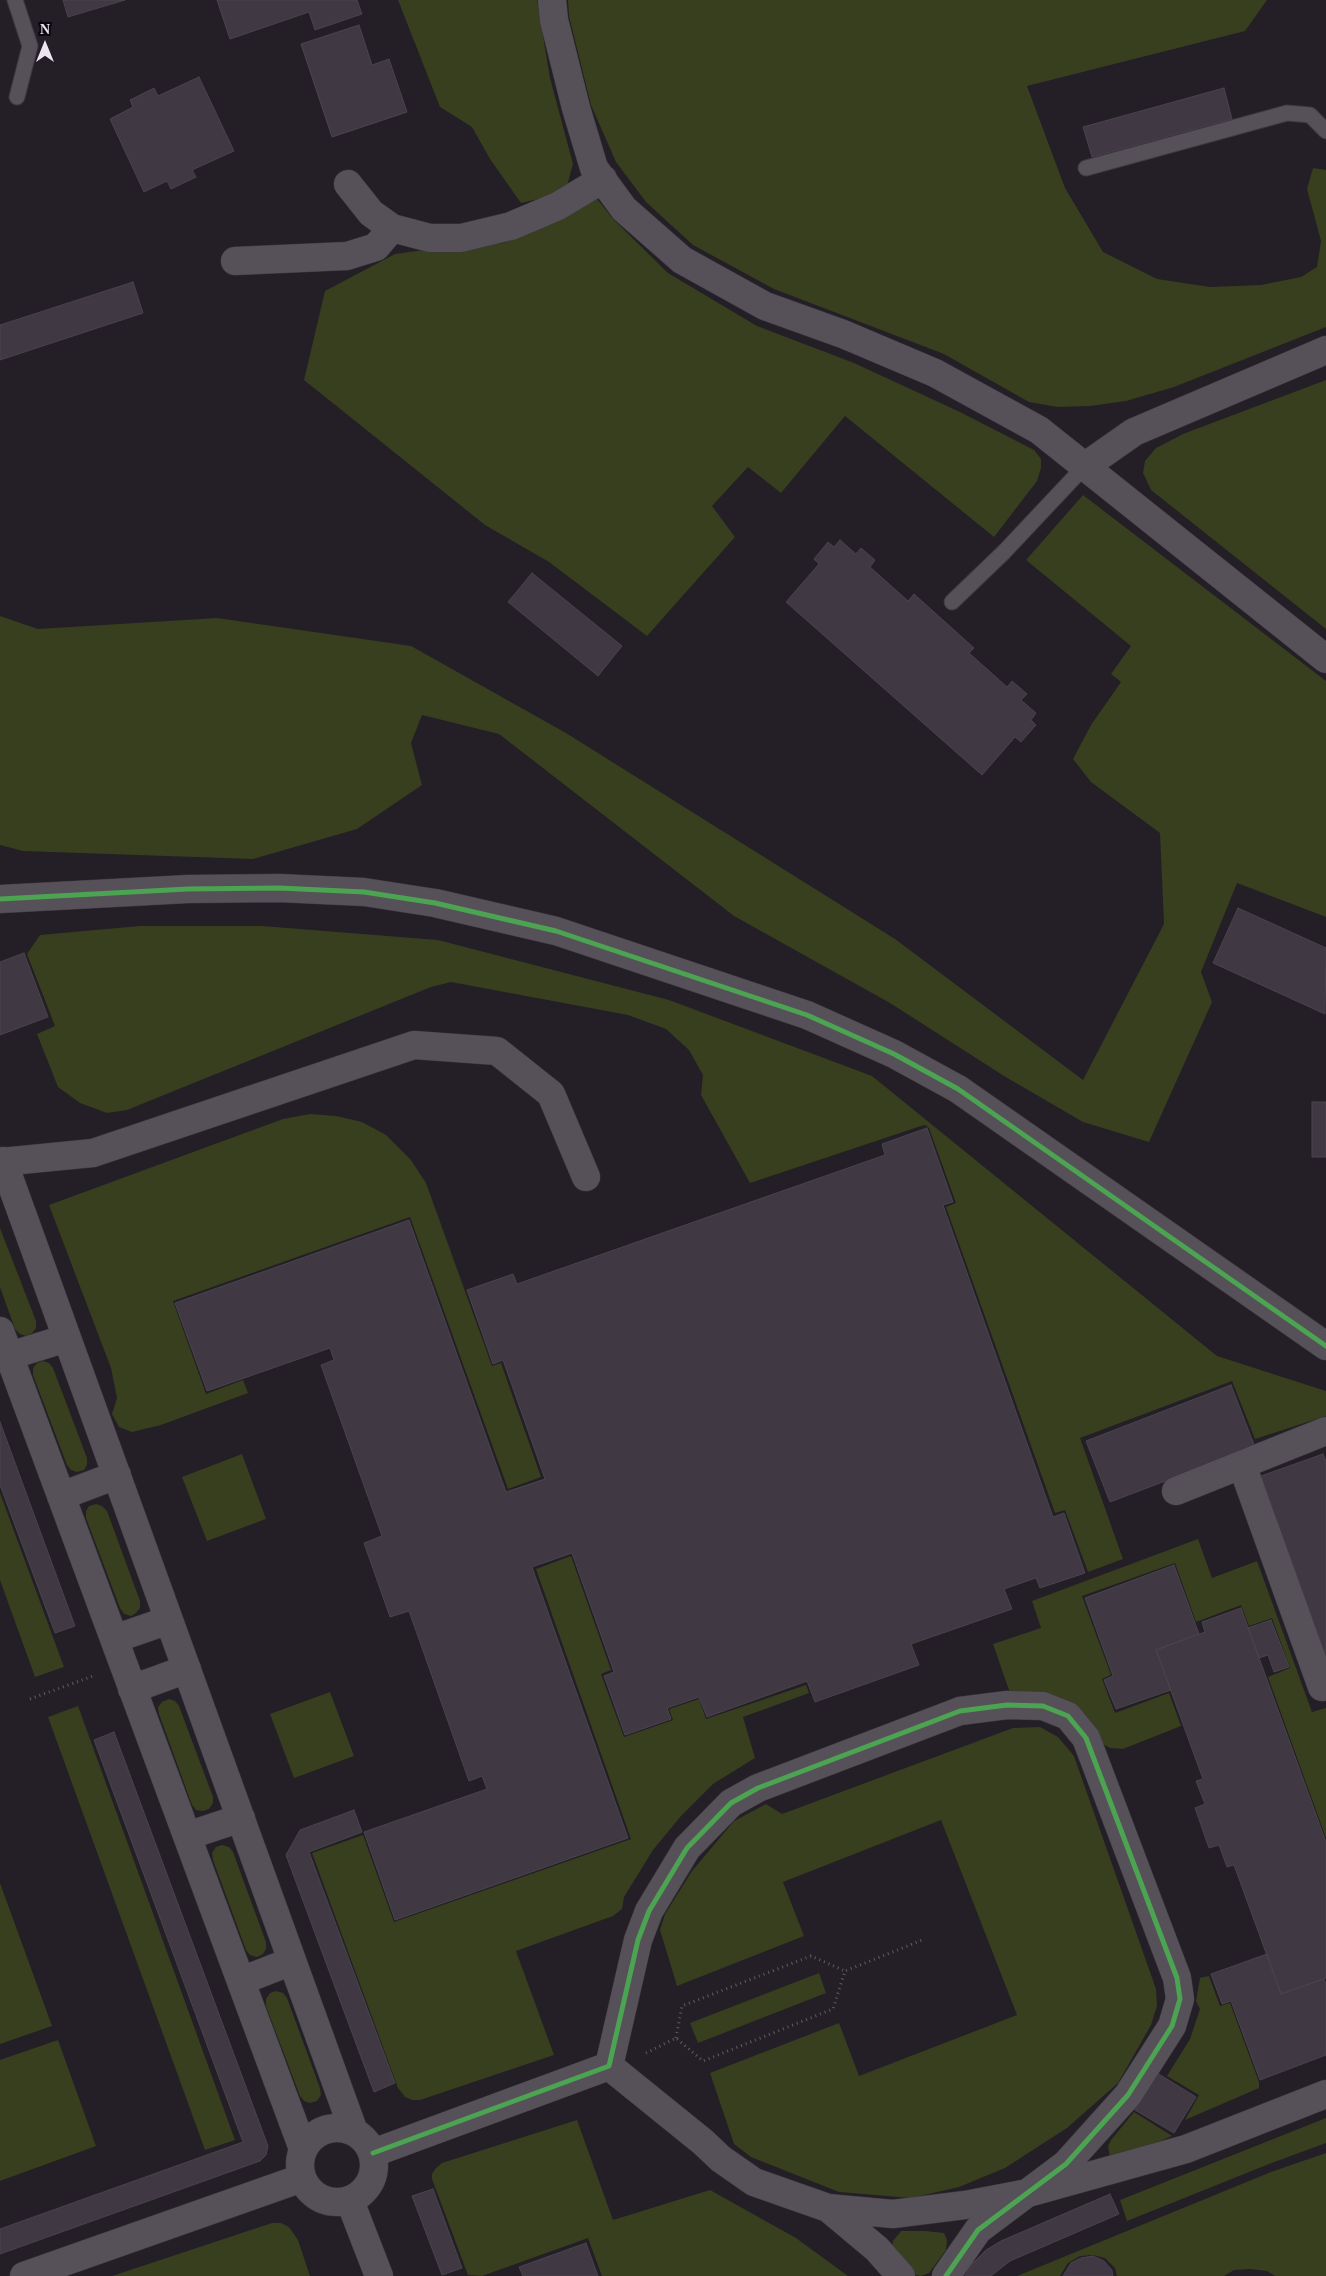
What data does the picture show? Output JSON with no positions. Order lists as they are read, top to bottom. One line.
{"north":"top"}
